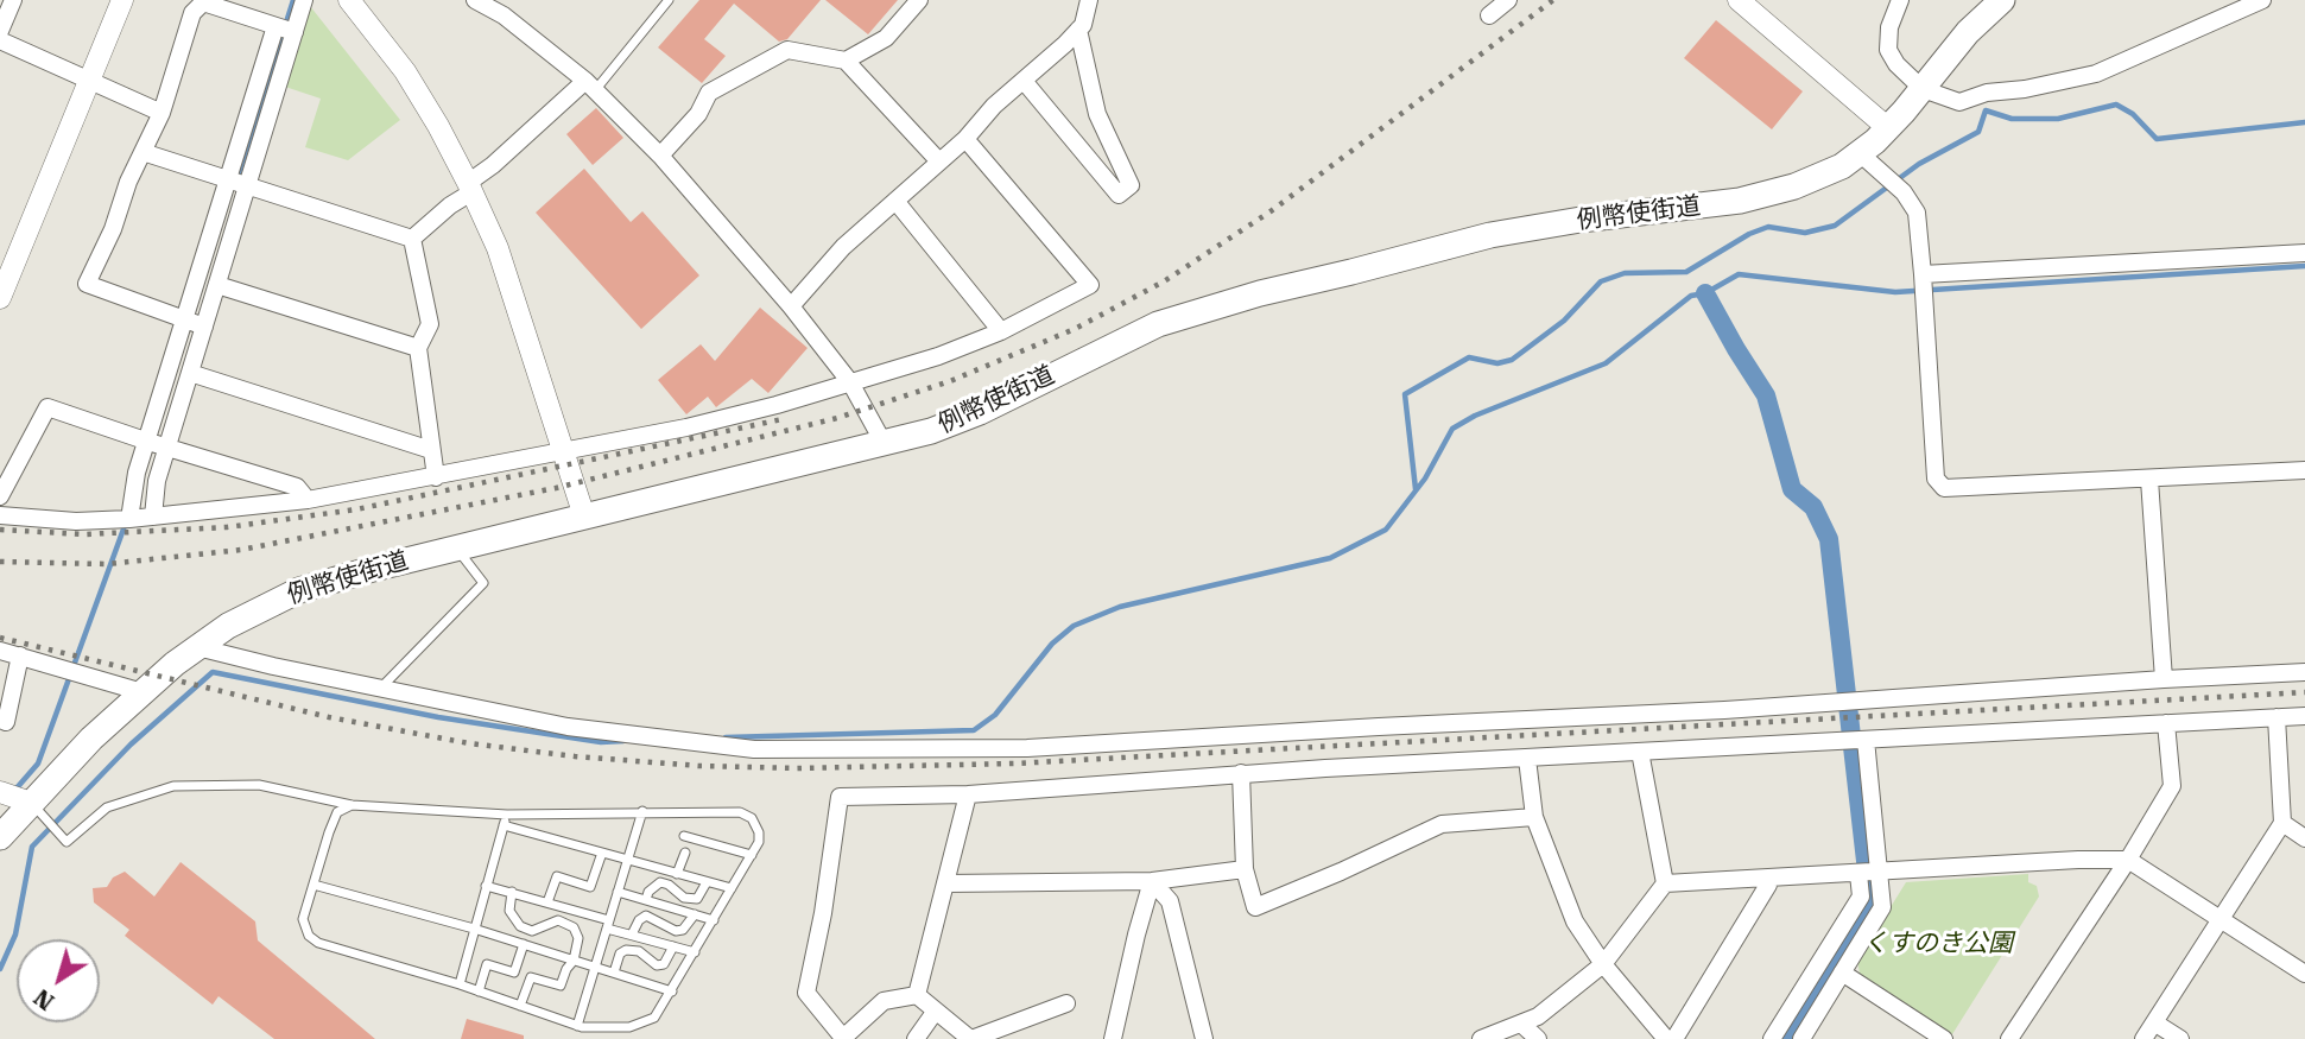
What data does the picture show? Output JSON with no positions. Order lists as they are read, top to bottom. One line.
{"streets":{"main road":["例幣使街道"]},"parks":["くすのき公園"],"north":"bottom left"}
